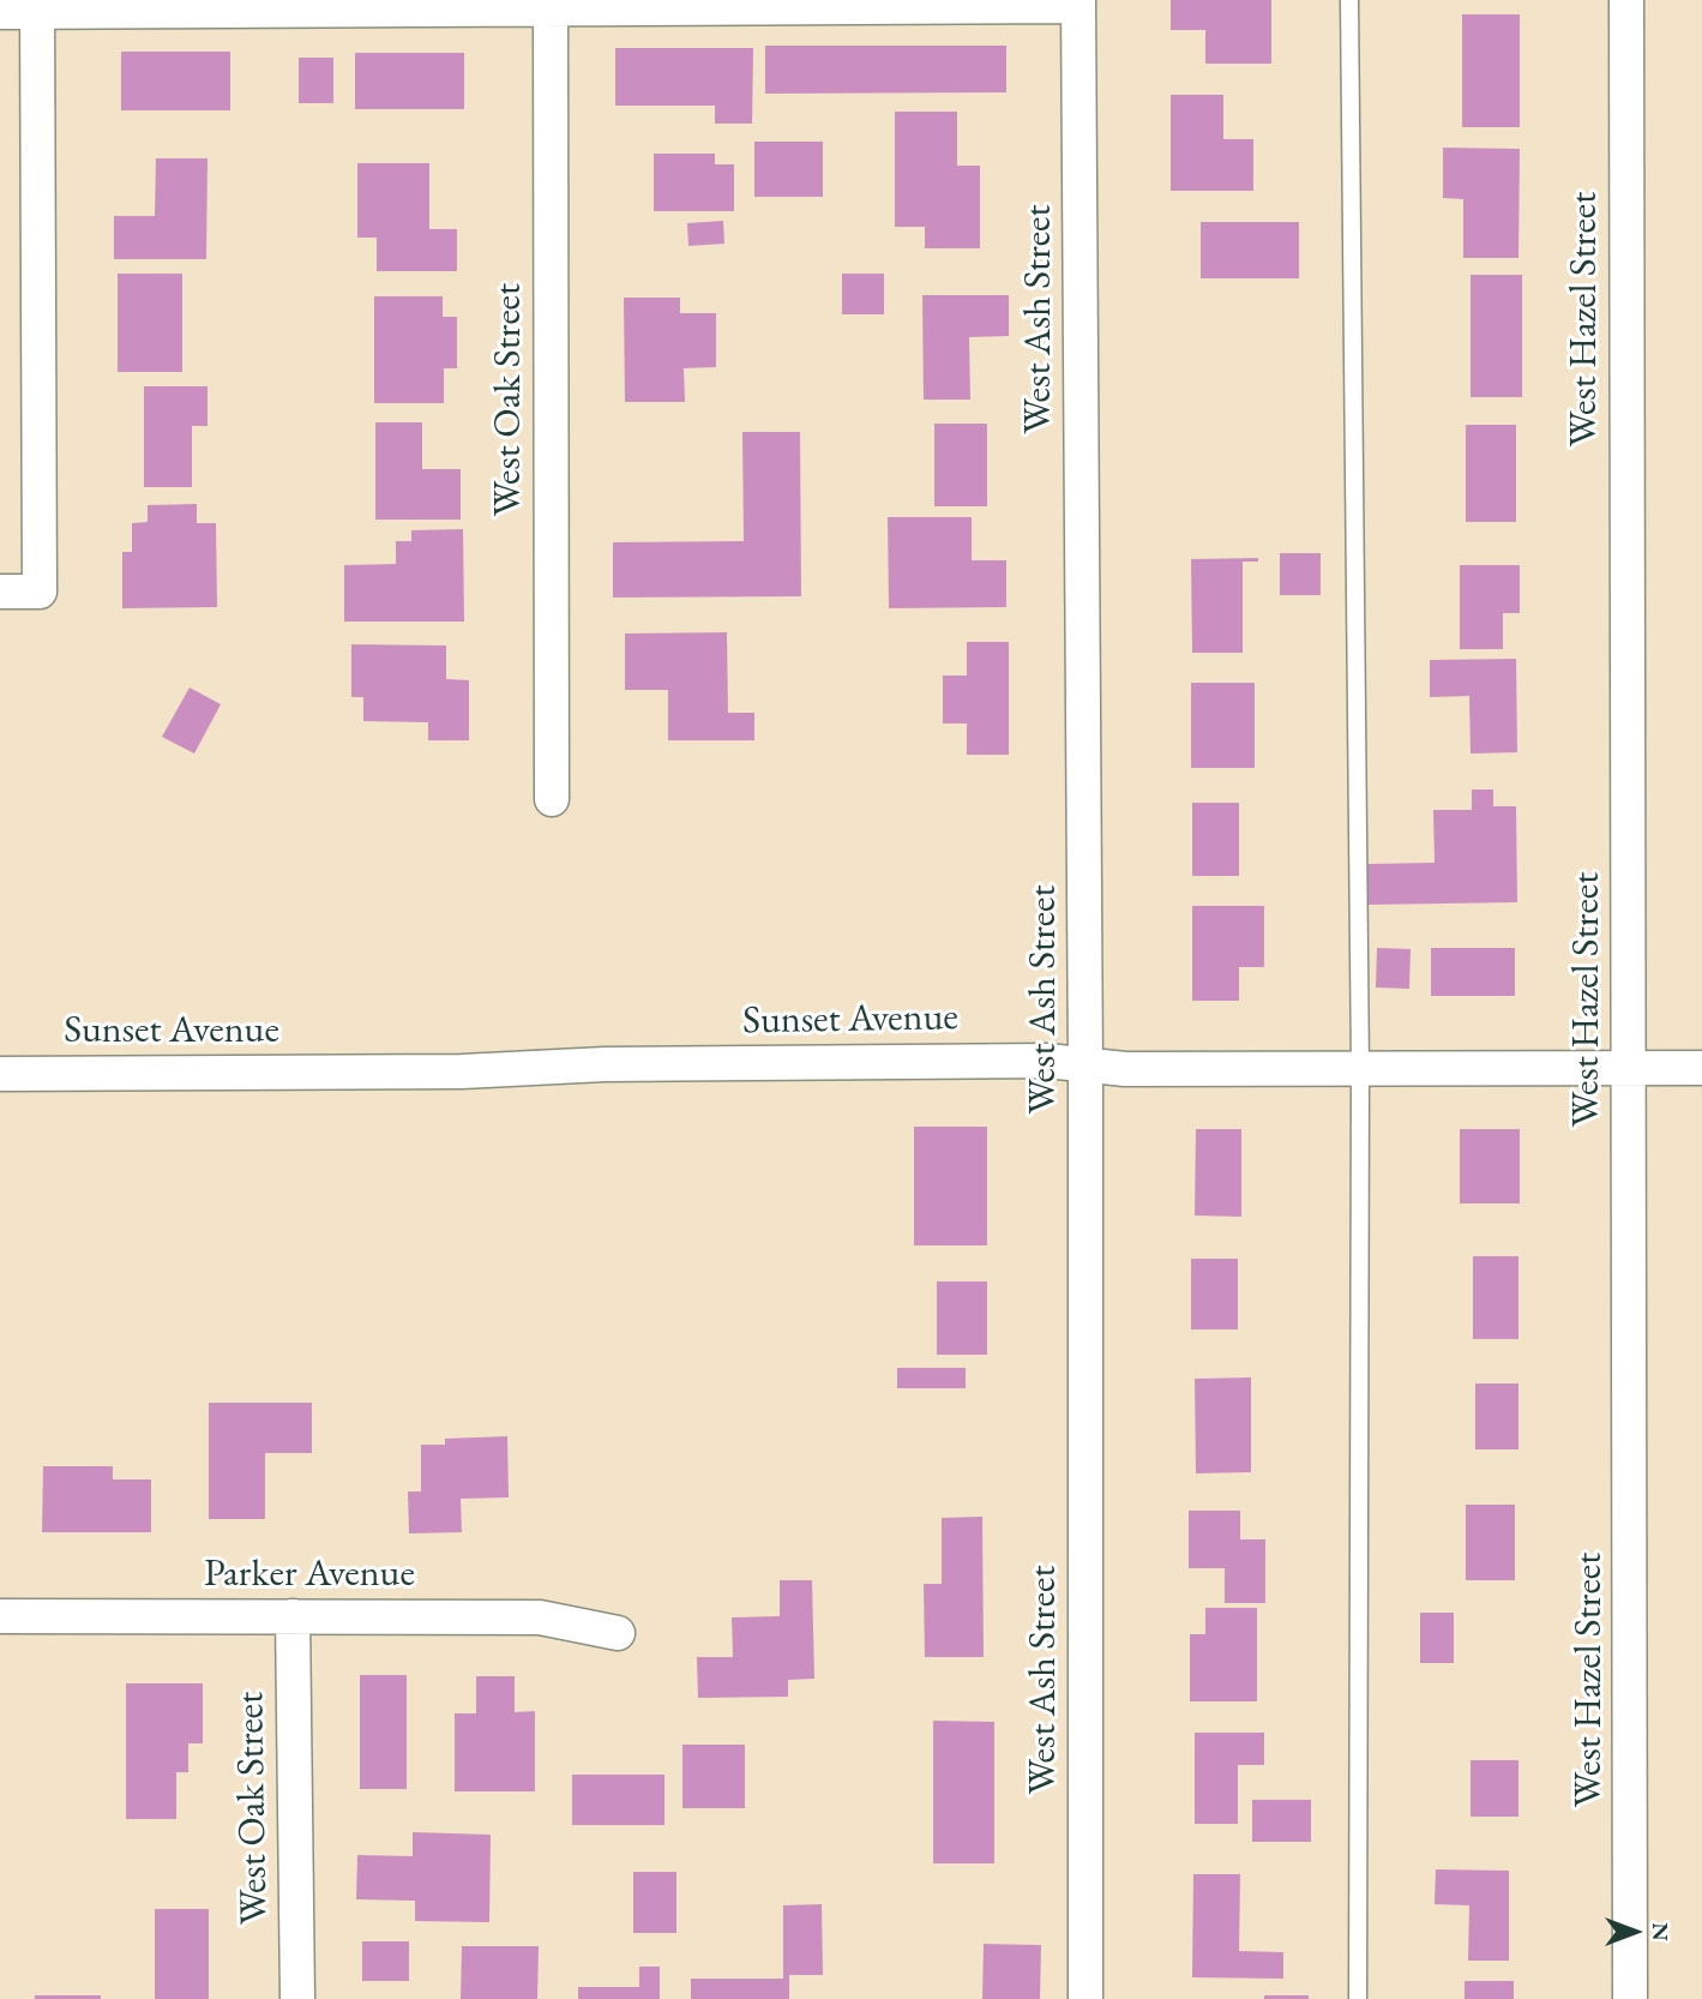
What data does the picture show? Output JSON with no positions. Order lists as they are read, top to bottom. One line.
{"streets":{"street":["West Ash Street","West Hazel Street","West Oak Street","Sunset Avenue","Parker Avenue"]},"crossings":[["West Ash Street","Sunset Avenue"],["West Hazel Street","Sunset Avenue"],["West Oak Street","Parker Avenue"]],"north":"right"}
